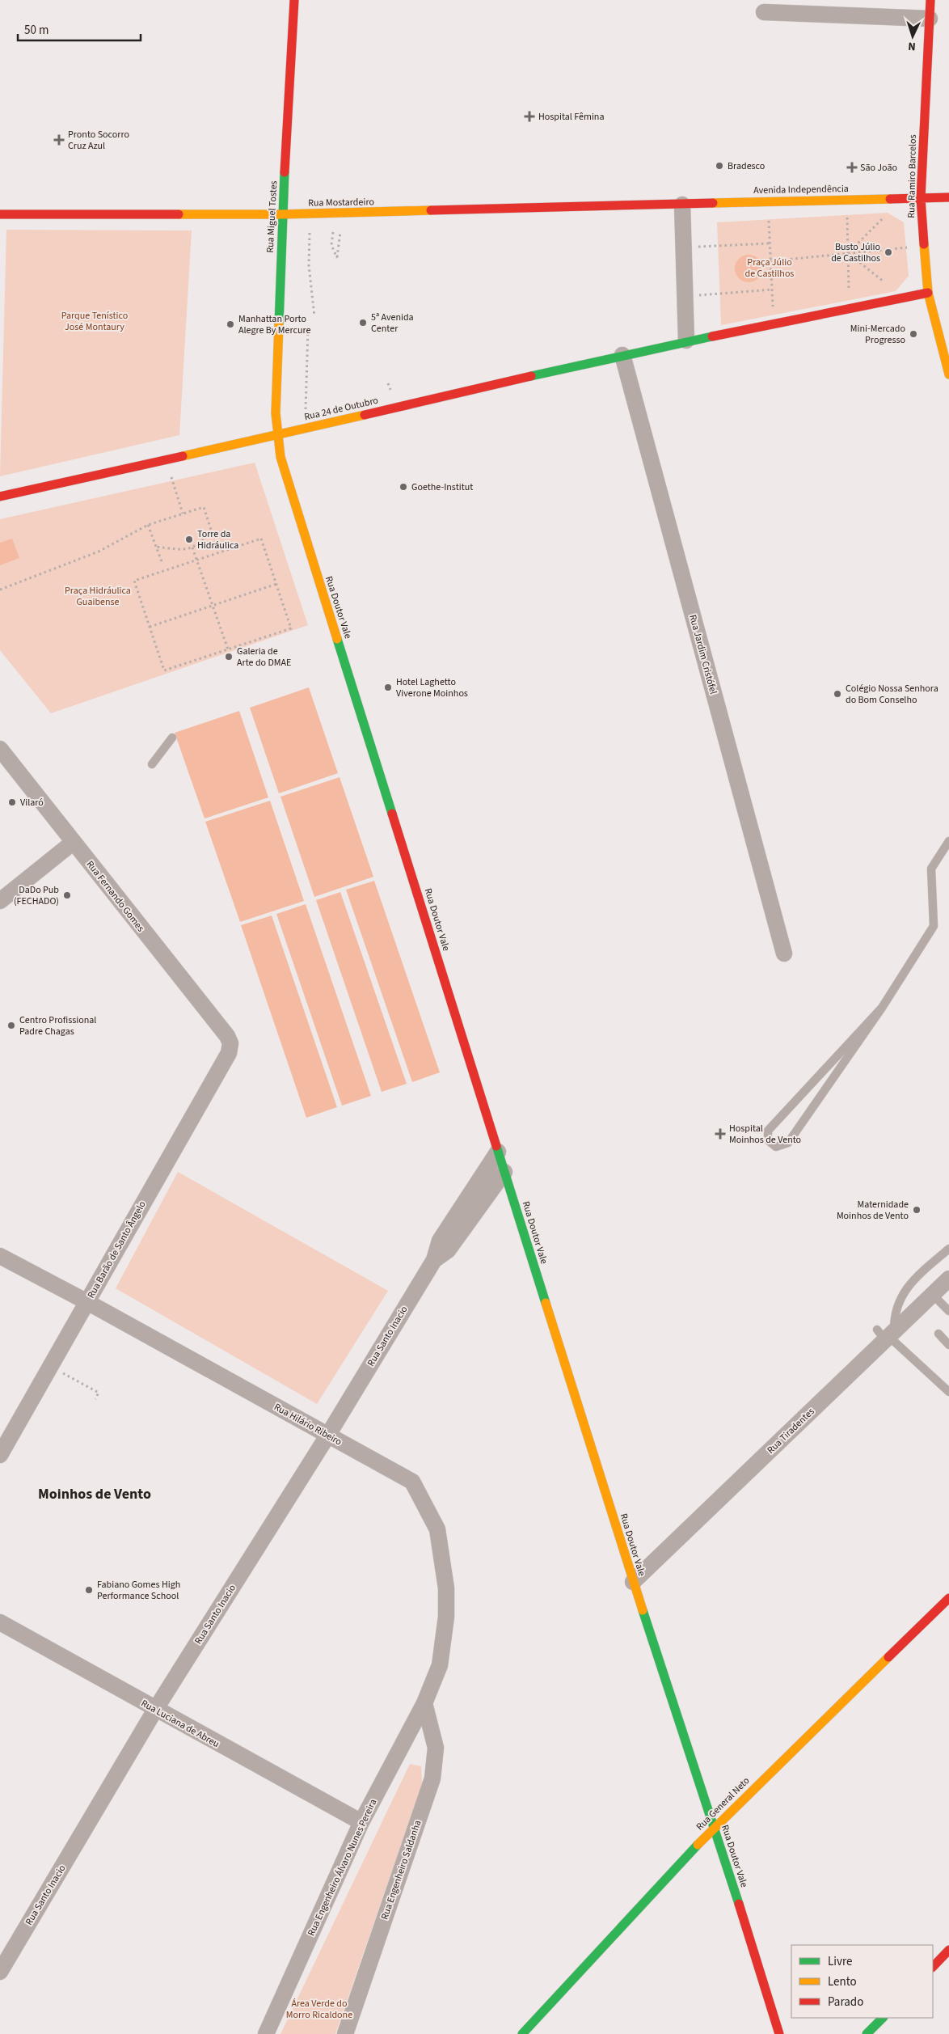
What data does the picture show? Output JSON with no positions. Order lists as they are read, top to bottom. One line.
{"streets":{"street":["Rua Ramiro Barcelos","Avenida Independência","Rua Mostardeiro","Rua Miguel Tostes","Rua 24 de Outubro","Rua Doutor Vale","Rua Jardim Cristófel","Rua Fernando Gomes","Rua Barão de Santo Ângelo","Rua Santo Inacio","Rua Hilário Ribeiro","Rua Tiradentes","Rua Luciana de Abreu","Rua General Neto","Rua Engenheiro Álvaro Nunes Pereira","Rua Engenheiro Saldanha"]},"crossings":[["Rua Ramiro Barcelos","Avenida Independência"],["Avenida Independência","Rua Mostardeiro"],["Rua Mostardeiro","Rua Miguel Tostes"],["Rua Miguel Tostes","Rua 24 de Outubro"],["Rua Miguel Tostes","Rua Doutor Vale"],["Rua 24 de Outubro","Rua Doutor Vale"],["Rua 24 de Outubro","Rua Jardim Cristófel"],["Rua Doutor Vale","Rua Santo Inacio"],["Rua Doutor Vale","Rua Tiradentes"],["Rua Doutor Vale","Rua General Neto"],["Rua Fernando Gomes","Rua Barão de Santo Ângelo"],["Rua Barão de Santo Ângelo","Rua Hilário Ribeiro"],["Rua Santo Inacio","Rua Hilário Ribeiro"],["Rua Santo Inacio","Rua Luciana de Abreu"],["Rua Hilário Ribeiro","Rua Engenheiro Álvaro Nunes Pereira"],["Rua Hilário Ribeiro","Rua Engenheiro Saldanha"],["Rua Luciana de Abreu","Rua Engenheiro Álvaro Nunes Pereira"],["Rua Engenheiro Álvaro Nunes Pereira","Rua Engenheiro Saldanha"]],"districts":["Moinhos de Vento"],"parks":["Praça Júlio de Castilhos","Parque Tenístico José Montaury","Praça Hidráulica Guaibense","Área Verde do Morro Ricaldone"],"places":{"health":["Hospital Fêmina","Pronto Socorro Cruz Azul","São João","Hospital Moinhos de Vento"],"other":["Bradesco","Busto Júlio de Castilhos","5ª Avenida Center","Manhattan Porto Alegre By Mercure","Mini-Mercado Progresso","Goethe-Institut","Torre da Hidráulica","Galeria de Arte do DMAE","Hotel Laghetto Viverone Moinhos","Colégio Nossa Senhora do Bom Conselho","Vilaró","DaDo Pub (FECHADO)","Centro Profissional Padre Chagas","Maternidade Moinhos de Vento","Fabiano Gomes High Performance School"]},"legend":["Livre","Lento","Parado"],"scale_bar":"50 m","north":"bottom"}
